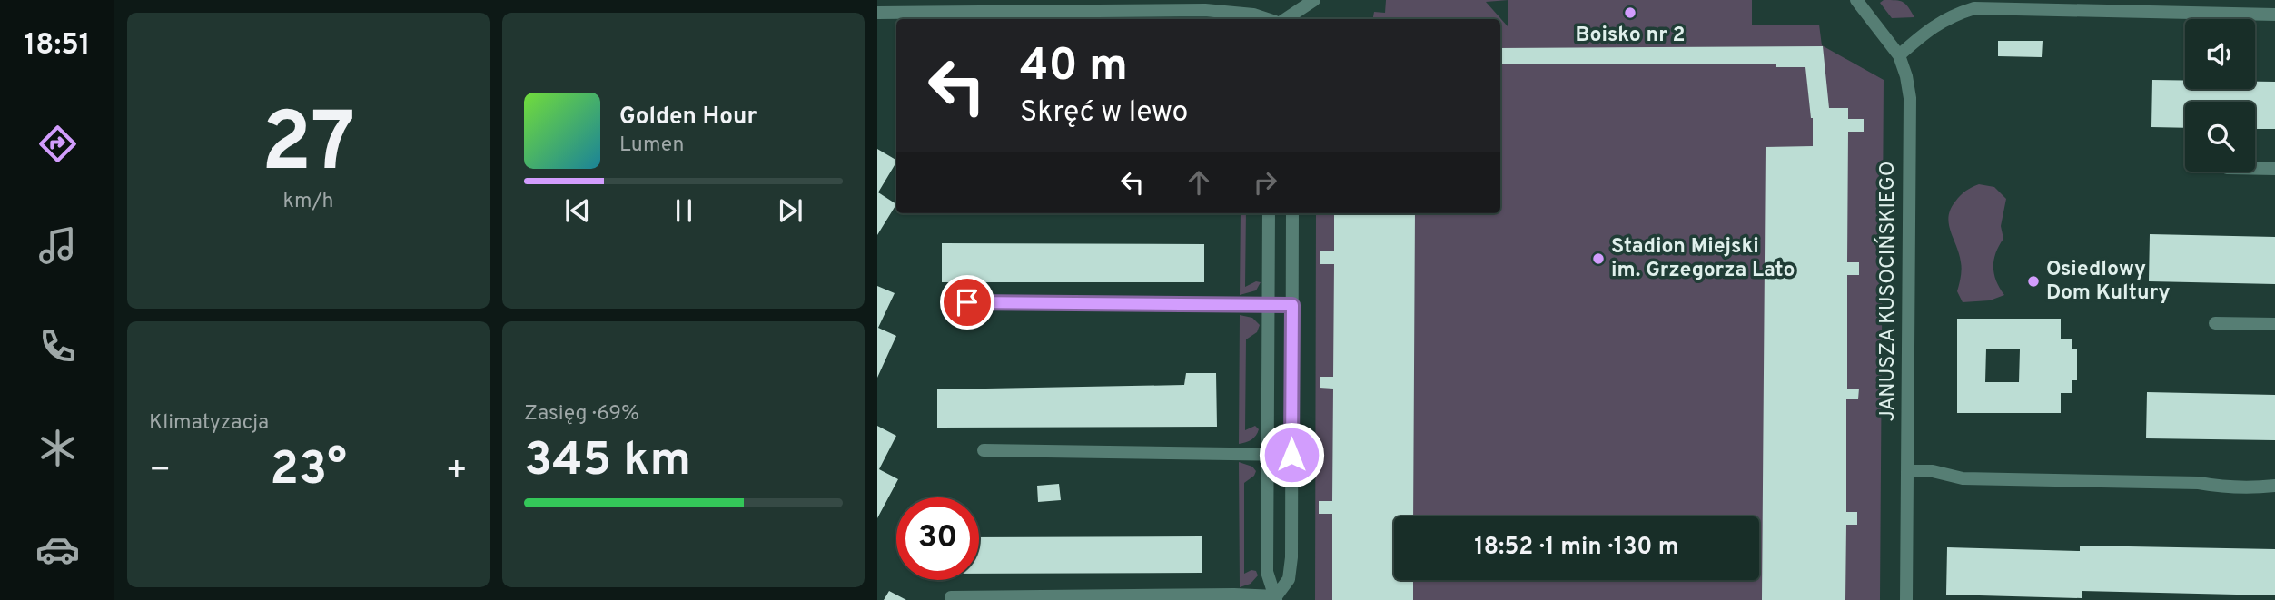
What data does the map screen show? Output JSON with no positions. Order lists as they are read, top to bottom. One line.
{"streets":{"street":["JANUSZA KUSOCIŃSKIEGO"]},"places":["Boisko nr 2","Stadion Miejski im. Grzegorza Lato","Osiedlowy Dom Kultury"],"page":{"tabs":"18:51","tile":[["27","km/h"],"Klimatyzacja",["Zasięg · 69%","345 km"]],"turn":["40 m","Skręć w lewo"],"song":["Golden Hour","Lumen"],"heat":["−","23°","+"],"limit":"30","trip":"18:52 · 1 min · 130 m"}}
